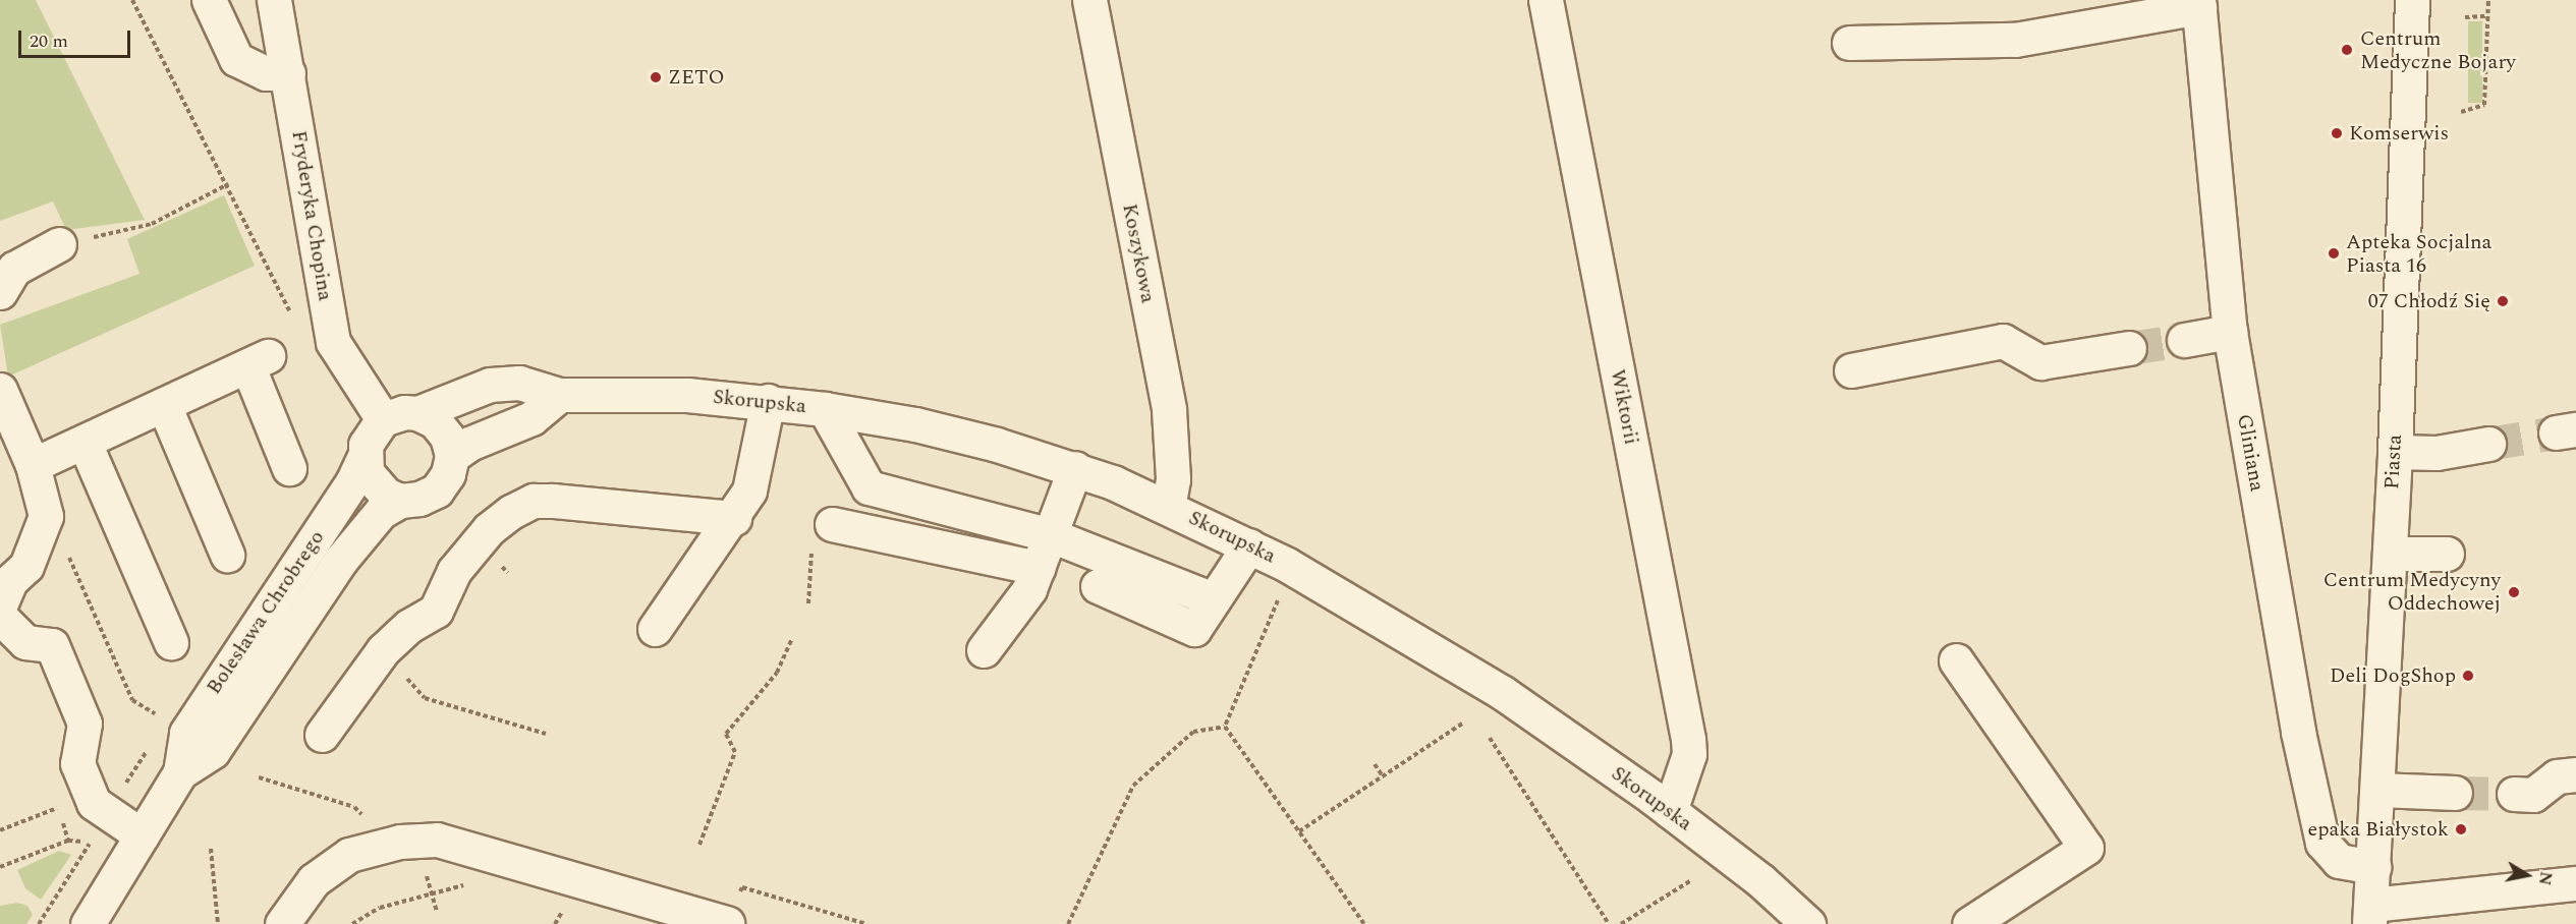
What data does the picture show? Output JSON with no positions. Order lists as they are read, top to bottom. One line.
{"streets":{"street":["Fryderyka Chopina","Koszykowa","Skorupska","Wiktorii","Gliniana","Piasta","Bolesława Chrobrego"]},"crossings":[["Fryderyka Chopina","Skorupska"],["Fryderyka Chopina","Bolesława Chrobrego"],["Koszykowa","Skorupska"],["Skorupska","Wiktorii"],["Skorupska","Bolesława Chrobrego"],["Gliniana","Piasta"]],"places":["Centrum Medyczne Bojary","ZETO","Komserwis","Apteka Socjalna Piasta 16","07 Chłodź Się","Centrum Medycyny Oddechowej","Deli DogShop","epaka Białystok"],"scale_bar":"20 m","north":"right"}
